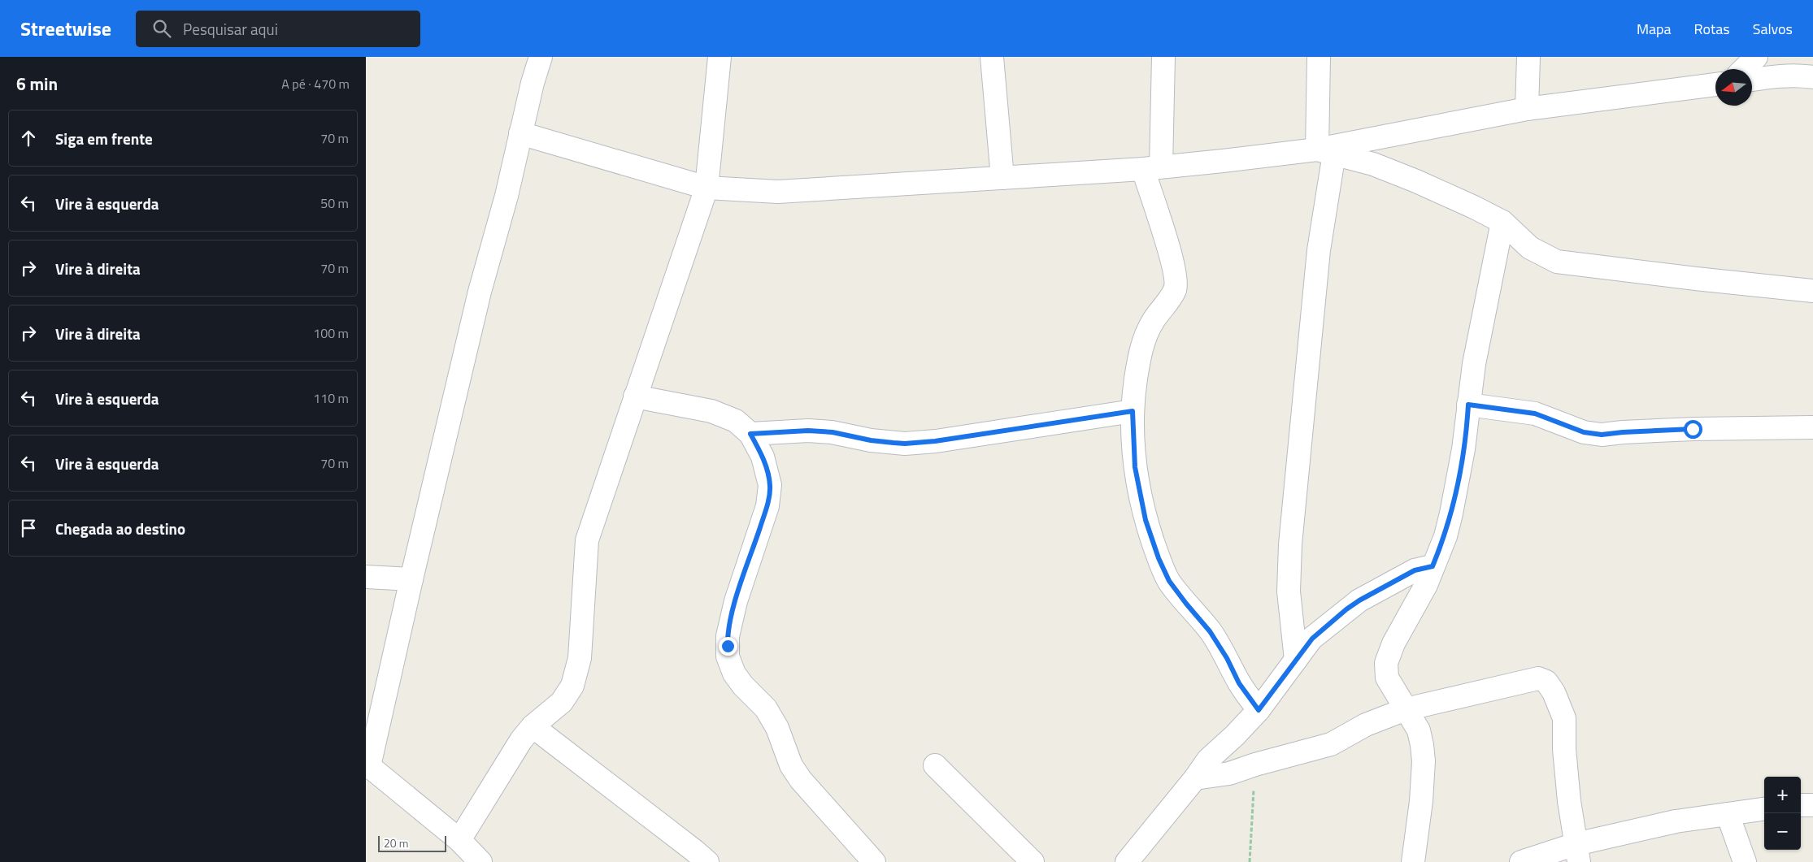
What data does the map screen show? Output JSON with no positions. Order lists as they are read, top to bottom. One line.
{"scale_bar":"20 m","north":"left","page":{"header":"Streetwise","search":"Pesquisar aqui","nav":["Mapa","Rotas","Salvos"],"heading":["6 min","A pé · 470 m"],"list":[["Siga em frente","70 m"],["Vire à esquerda","50 m"],["Vire à direita","70 m"],["Vire à direita","100 m"],["Vire à esquerda","110 m"],["Vire à esquerda","70 m"],"Chegada ao destino"],"map_buttons":["+","−"],"scale":"20 m"}}
